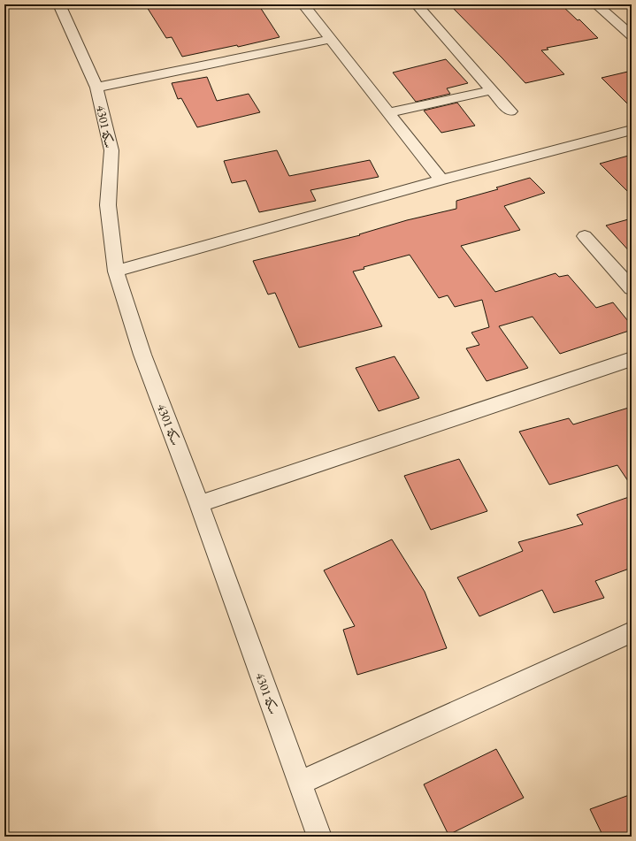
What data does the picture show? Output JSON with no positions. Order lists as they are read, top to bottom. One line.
{"streets":{"street":["سكة 4301"]}}
